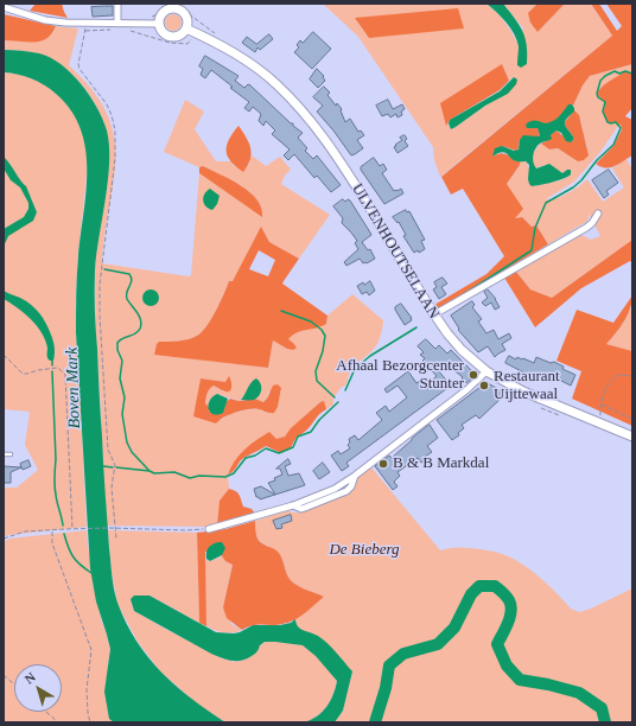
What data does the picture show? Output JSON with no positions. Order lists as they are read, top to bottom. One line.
{"streets":{"main road":["ULVENHOUTSELAAN"]},"water":["Boven Mark"],"parks":["De Bieberg"],"places":["Afhaal Bezorgcenter Stunter","Restaurant Uijttewaal","B & B Markdal"],"north":"top left"}
